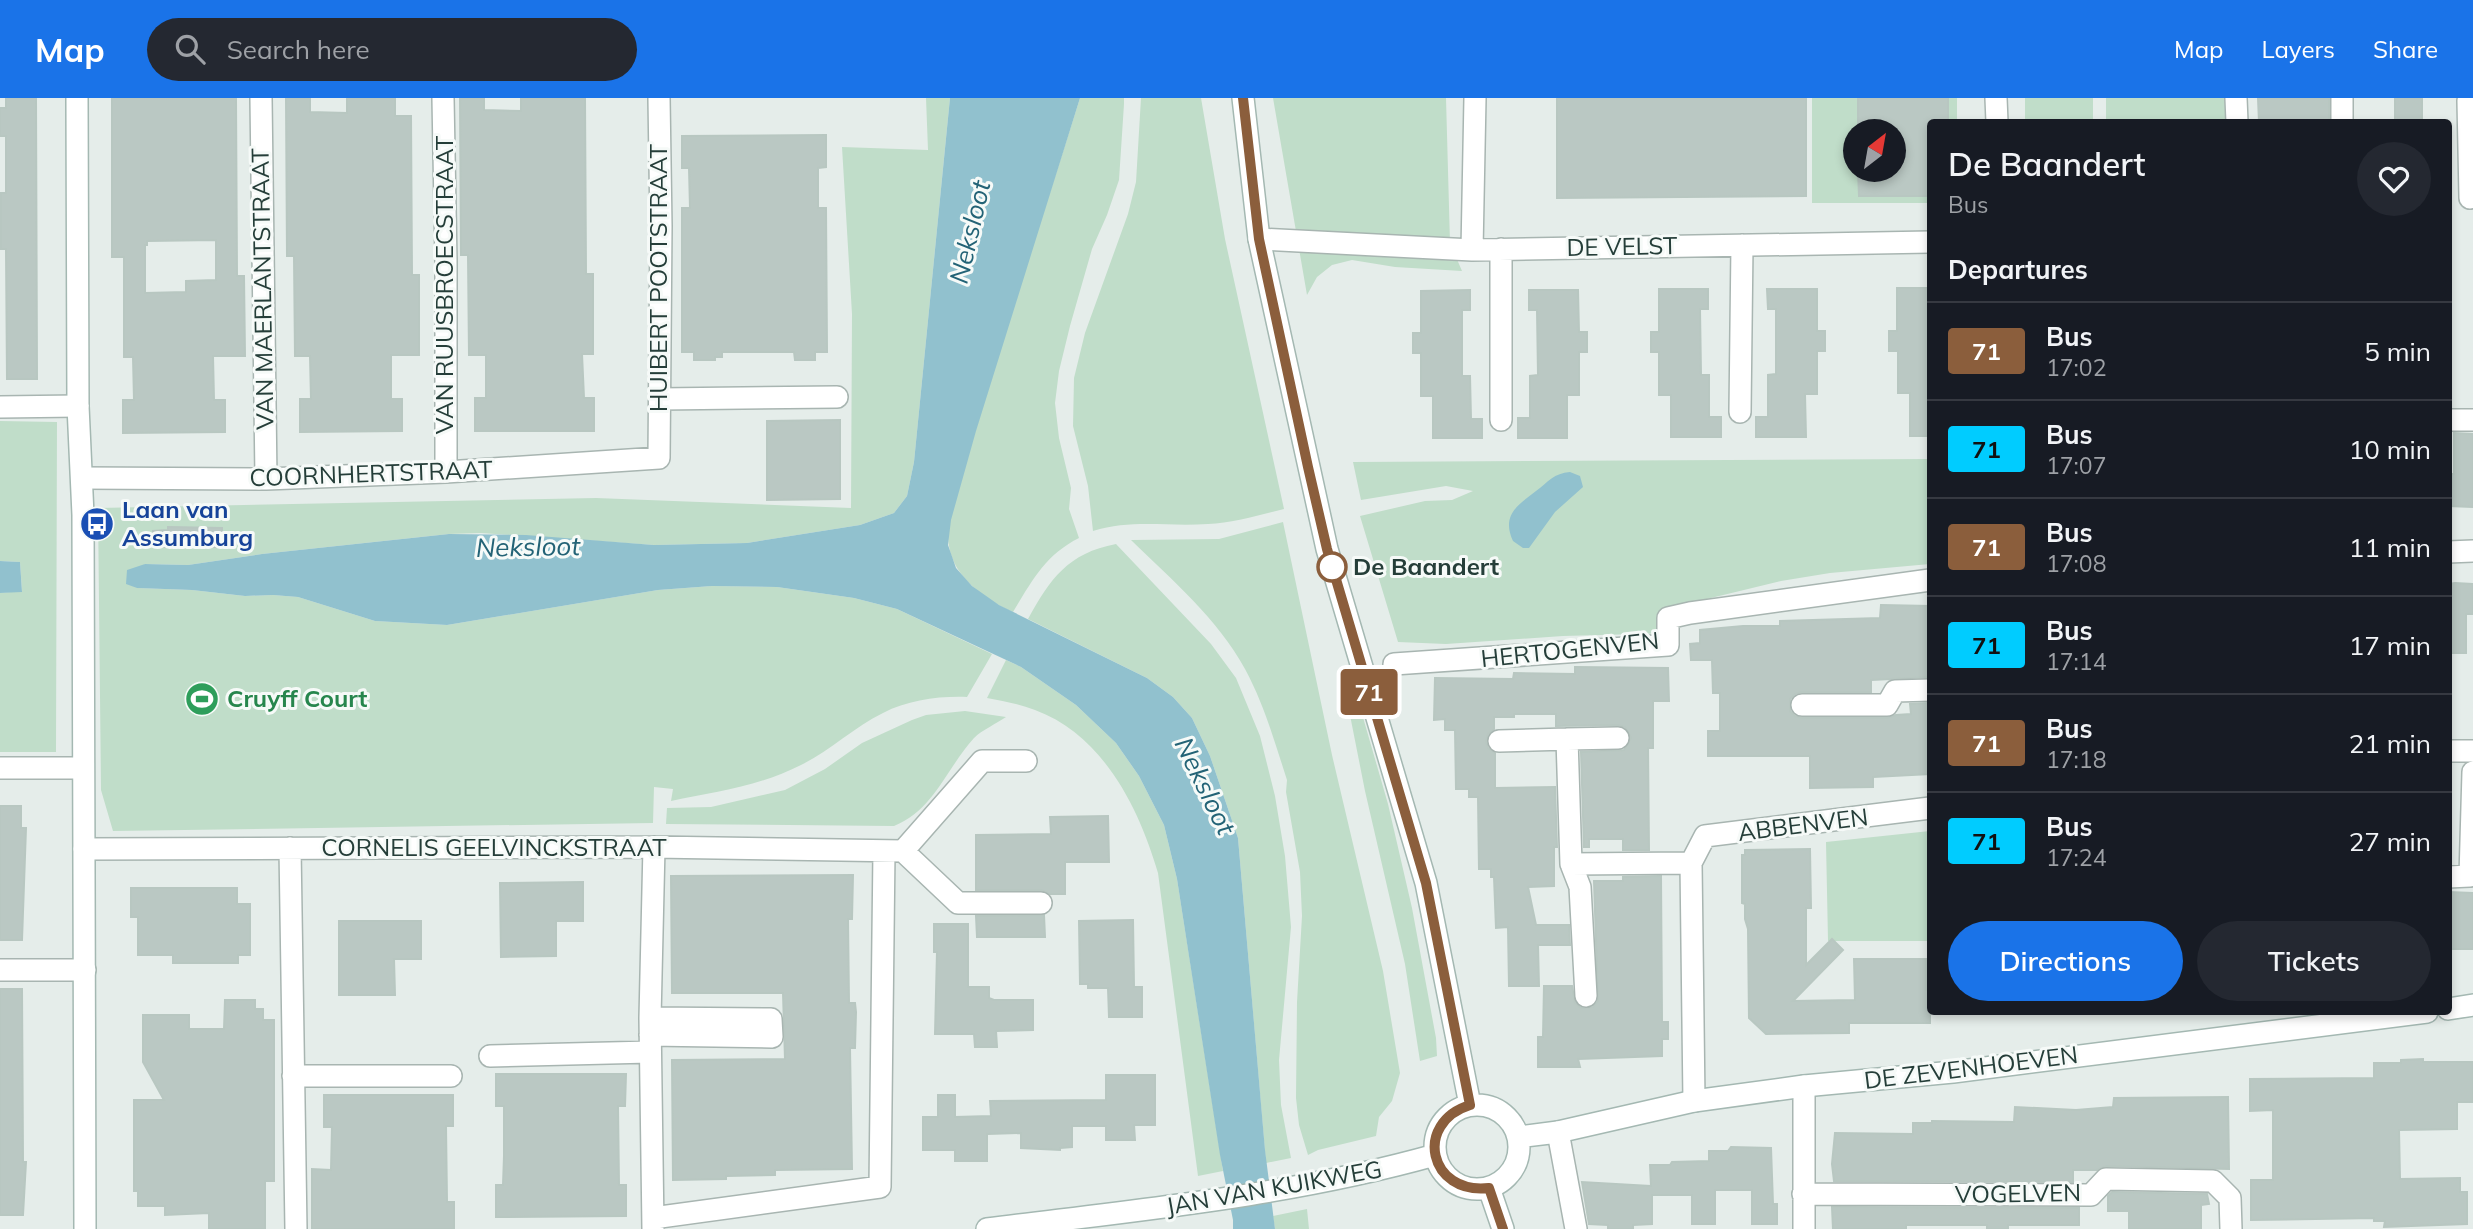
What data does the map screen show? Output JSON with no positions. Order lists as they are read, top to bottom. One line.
{"streets":{"street":["DE VELST","HUIBERT POOTSTRAAT","VAN RUUSBROECSTRAAT","VAN MAERLANTSTRAAT","COORNHERTSTRAAT","HERTOGENVEN","ABBENVEN","CORNELIS GEELVINCKSTRAAT","DE ZEVENHOEVEN","JAN VAN KUIKWEG","VOGELVEN"]},"crossings":[["HUIBERT POOTSTRAAT","COORNHERTSTRAAT"],["VAN RUUSBROECSTRAAT","COORNHERTSTRAAT"],["VAN MAERLANTSTRAAT","COORNHERTSTRAAT"],["DE ZEVENHOEVEN","JAN VAN KUIKWEG"]],"water":["Neksloot"],"places":{"bus stop":["Laan van Assumburg"],"other":["De Baandert"],"sports":["Cruyff Court"]},"lines":["bus line 71"],"north":"top right","page":{"header":"Map","search":"Search here","nav":["Map","Layers","Share"],"on_map":"71","heading":[["De Baandert","Bus"],"Departures"],"list":[{"mark":"71","name":"Bus","note":"17:02","value":"5 min"},{"mark":"71","name":"Bus","note":"17:07","value":"10 min"},{"mark":"71","name":"Bus","note":"17:08","value":"11 min"},{"mark":"71","name":"Bus","note":"17:14","value":"17 min"},{"mark":"71","name":"Bus","note":"17:18","value":"21 min"},{"mark":"71","name":"Bus","note":"17:24","value":"27 min"}],"buttons":["Directions","Tickets"]}}
